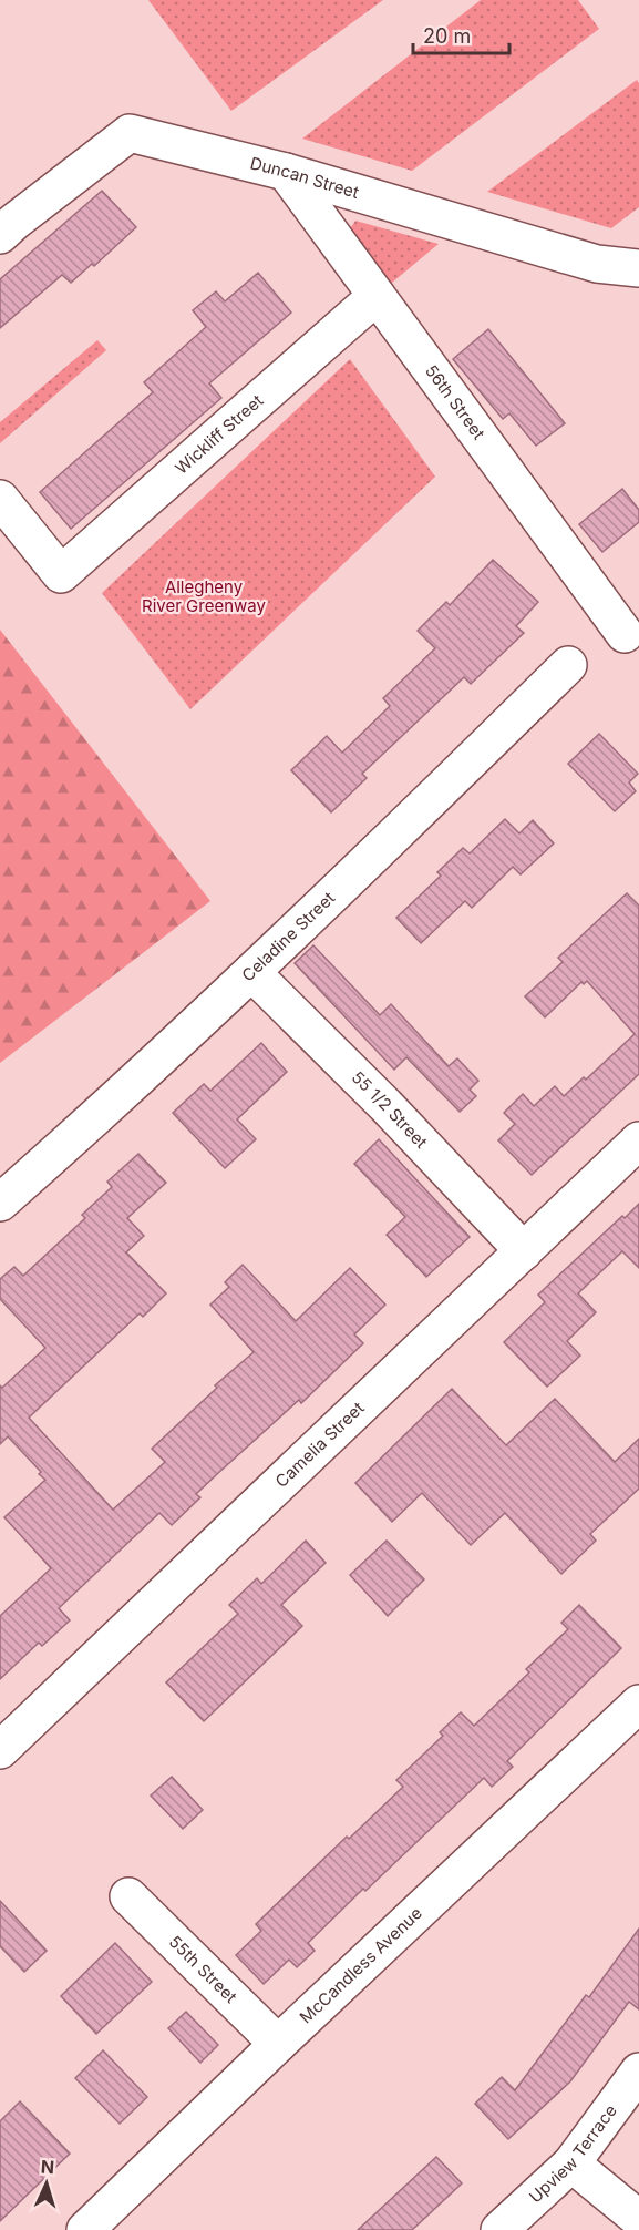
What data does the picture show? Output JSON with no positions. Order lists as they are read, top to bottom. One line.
{"streets":{"street":["Duncan Street","56th Street","Wickliff Street","Celadine Street","55 1/2 Street","Camelia Street","McCandless Avenue","55th Street","Upview Terrace"]},"crossings":[["Duncan Street","56th Street"],["56th Street","Wickliff Street"],["Celadine Street","55 1/2 Street"],["55 1/2 Street","Camelia Street"],["McCandless Avenue","55th Street"]],"parks":["Allegheny River Greenway"],"scale_bar":"20 m","north":"top"}
